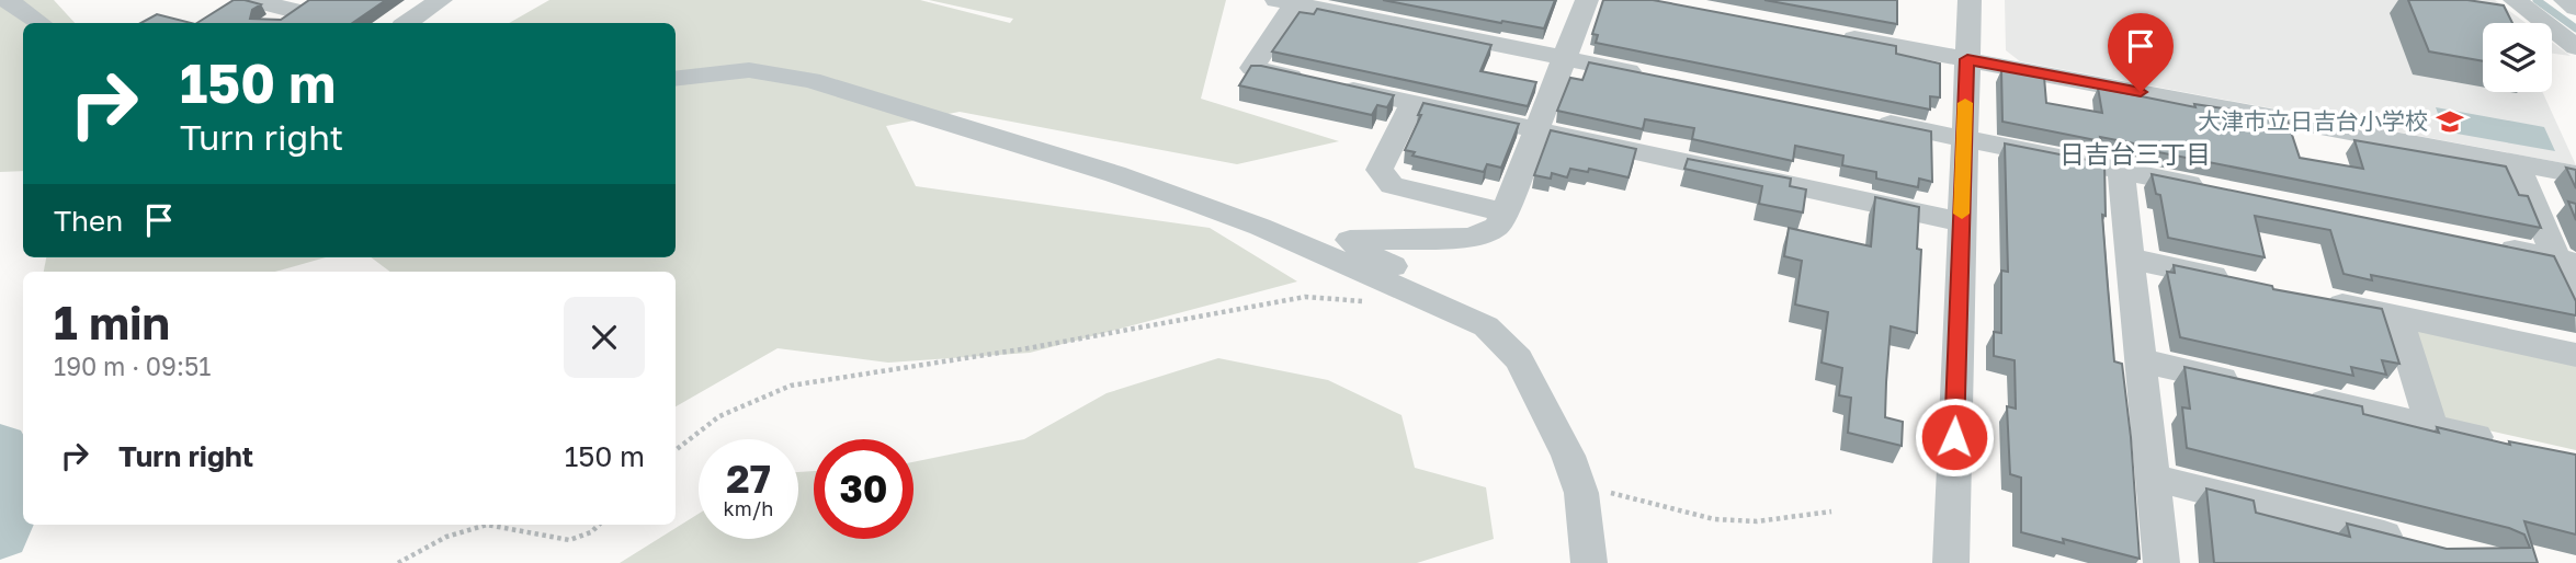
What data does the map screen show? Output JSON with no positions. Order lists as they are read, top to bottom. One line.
{"districts":["日吉台三丁目"],"places":{"school or university":["大津市立日吉台小学校"]},"page":{"turn":["150 m","Turn right"],"then":"Then","heading":["1 min","190 m · 09:51"],"list":[{"name":"Turn right","value":"150 m"}],"speed":"27 km/h","limit":"30"}}
